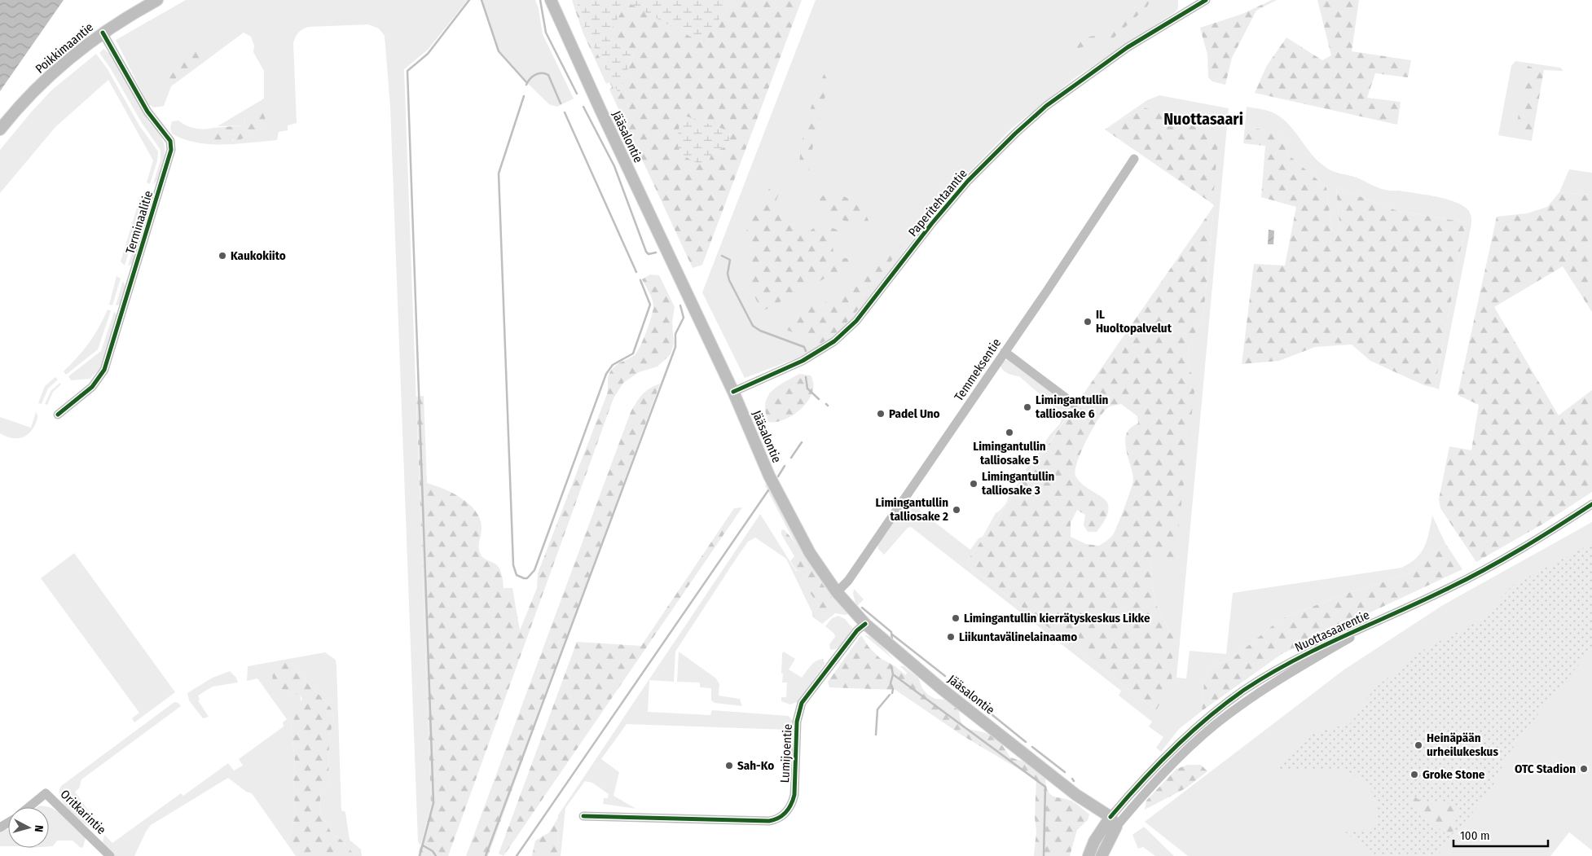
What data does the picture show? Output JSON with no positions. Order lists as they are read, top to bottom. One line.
{"streets":{"main road":["Poikkimaantie","Jääsalontie","Nuottasaarentie"],"street":["Paperitehtaantie","Terminaalitie","Temmeksentie","Lumijoentie","Oritkarintie"]},"crossings":[["Poikkimaantie","Terminaalitie"],["Jääsalontie","Paperitehtaantie"],["Jääsalontie","Temmeksentie"],["Jääsalontie","Nuottasaarentie"],["Jääsalontie","Lumijoentie"]],"districts":["Nuottasaari"],"places":["Kaukokiito","IL Huoltopalvelut","Limingantullin talliosake 6","Padel Uno","Limingantullin talliosake 5","Limingantullin talliosake 3","Limingantullin talliosake 2","Limingantullin kierrätyskeskus Likke","Liikuntavälinelainaamo","Heinäpään urheilukeskus","Sah-Ko","OTC Stadion","Groke Stone"],"scale_bar":"100 m","north":"right"}
